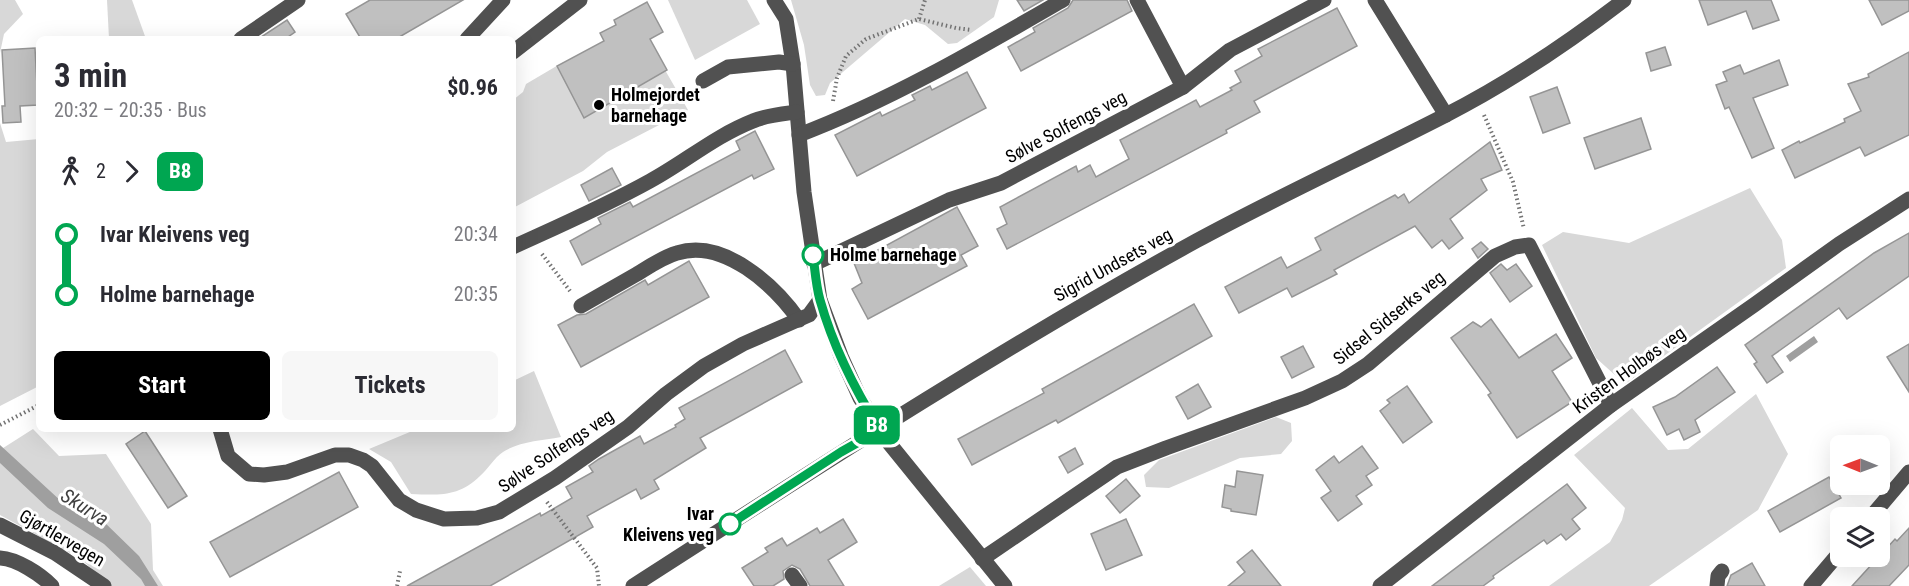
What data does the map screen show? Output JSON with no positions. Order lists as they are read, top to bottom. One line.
{"streets":{"street":["Sølve Solfengs veg","Sigrid Undsets veg","Sidsel Sidserks veg","Kristen Holbøs veg","Gjørtlervegen"]},"water":["Skurva"],"places":["Holmejordet barnehage","Holme barnehage","Ivar Kleivens veg"],"lines":["bus line B8"],"north":"left","page":{"on_map":"B8","heading":["3 min","20:32 – 20:35 · Bus","$0.96"],"legs":["2","B8"],"list":[{"name":"Ivar Kleivens veg","value":"20:34"},{"name":"Holme barnehage","value":"20:35"}],"buttons":["Start","Tickets"]}}
